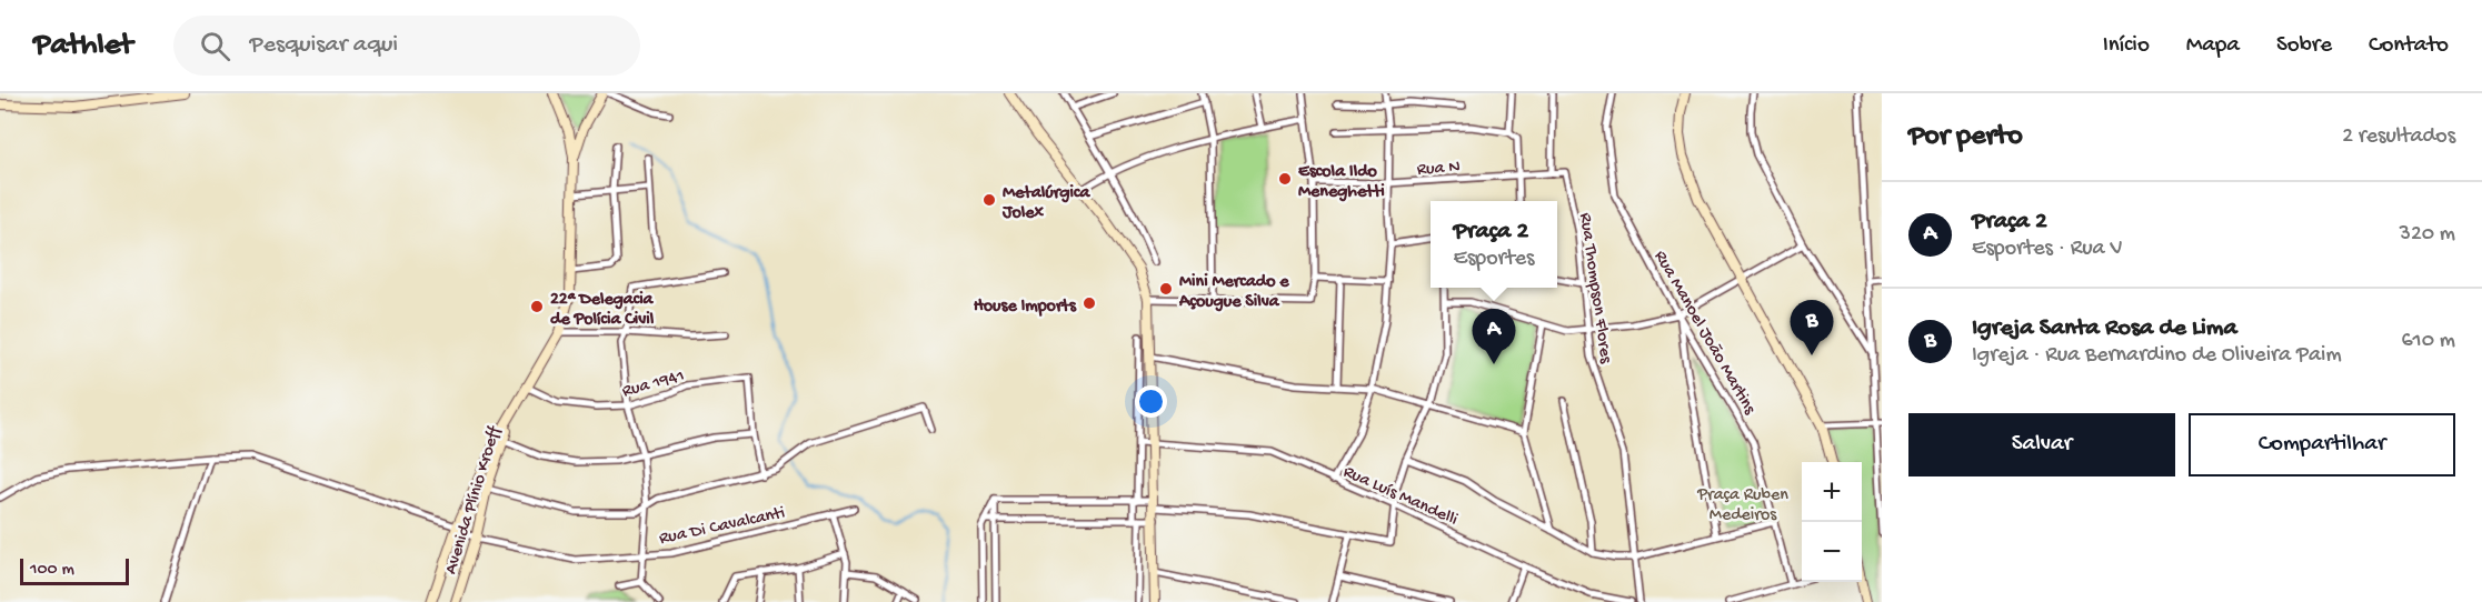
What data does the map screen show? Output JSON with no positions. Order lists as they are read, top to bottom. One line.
{"streets":{"main road":["Avenida Plínio Kroeff"],"street":["Rua N","Rua Thompson Flores","Rua Manoel João Martins","Rua 1941","Rua Luís Mandelli","Rua Di Cavalcanti"]},"crossings":[["Rua N","Rua Thompson Flores"],["Rua 1941","Avenida Plínio Kroeff"],["Avenida Plínio Kroeff","Rua Di Cavalcanti"]],"parks":["Praça Ruben Medeiros"],"places":["Escola Ildo Meneghetti","Metalúrgica Jolex","Mini Mercado e Açougue Silva","House Imports","22ª Delegacia de Polícia Civil"],"scale_bar":"100 m","page":{"header":"Pathlet","search":"Pesquisar aqui","nav":["Início","Mapa","Sobre","Contato"],"heading":["Por perto","2 resultados"],"list":[{"mark":"A","name":"Praça 2","note":"Esportes · Rua V","value":"320 m"},{"mark":"B","name":"Igreja Santa Rosa de Lima","note":"Igreja · Rua Bernardino de Oliveira Paim","value":"610 m"}],"popup":["Praça 2","Esportes"],"pins":["B","A"],"buttons":["Salvar","Compartilhar"],"map_buttons":["+","−"],"scale":"100 m"}}
